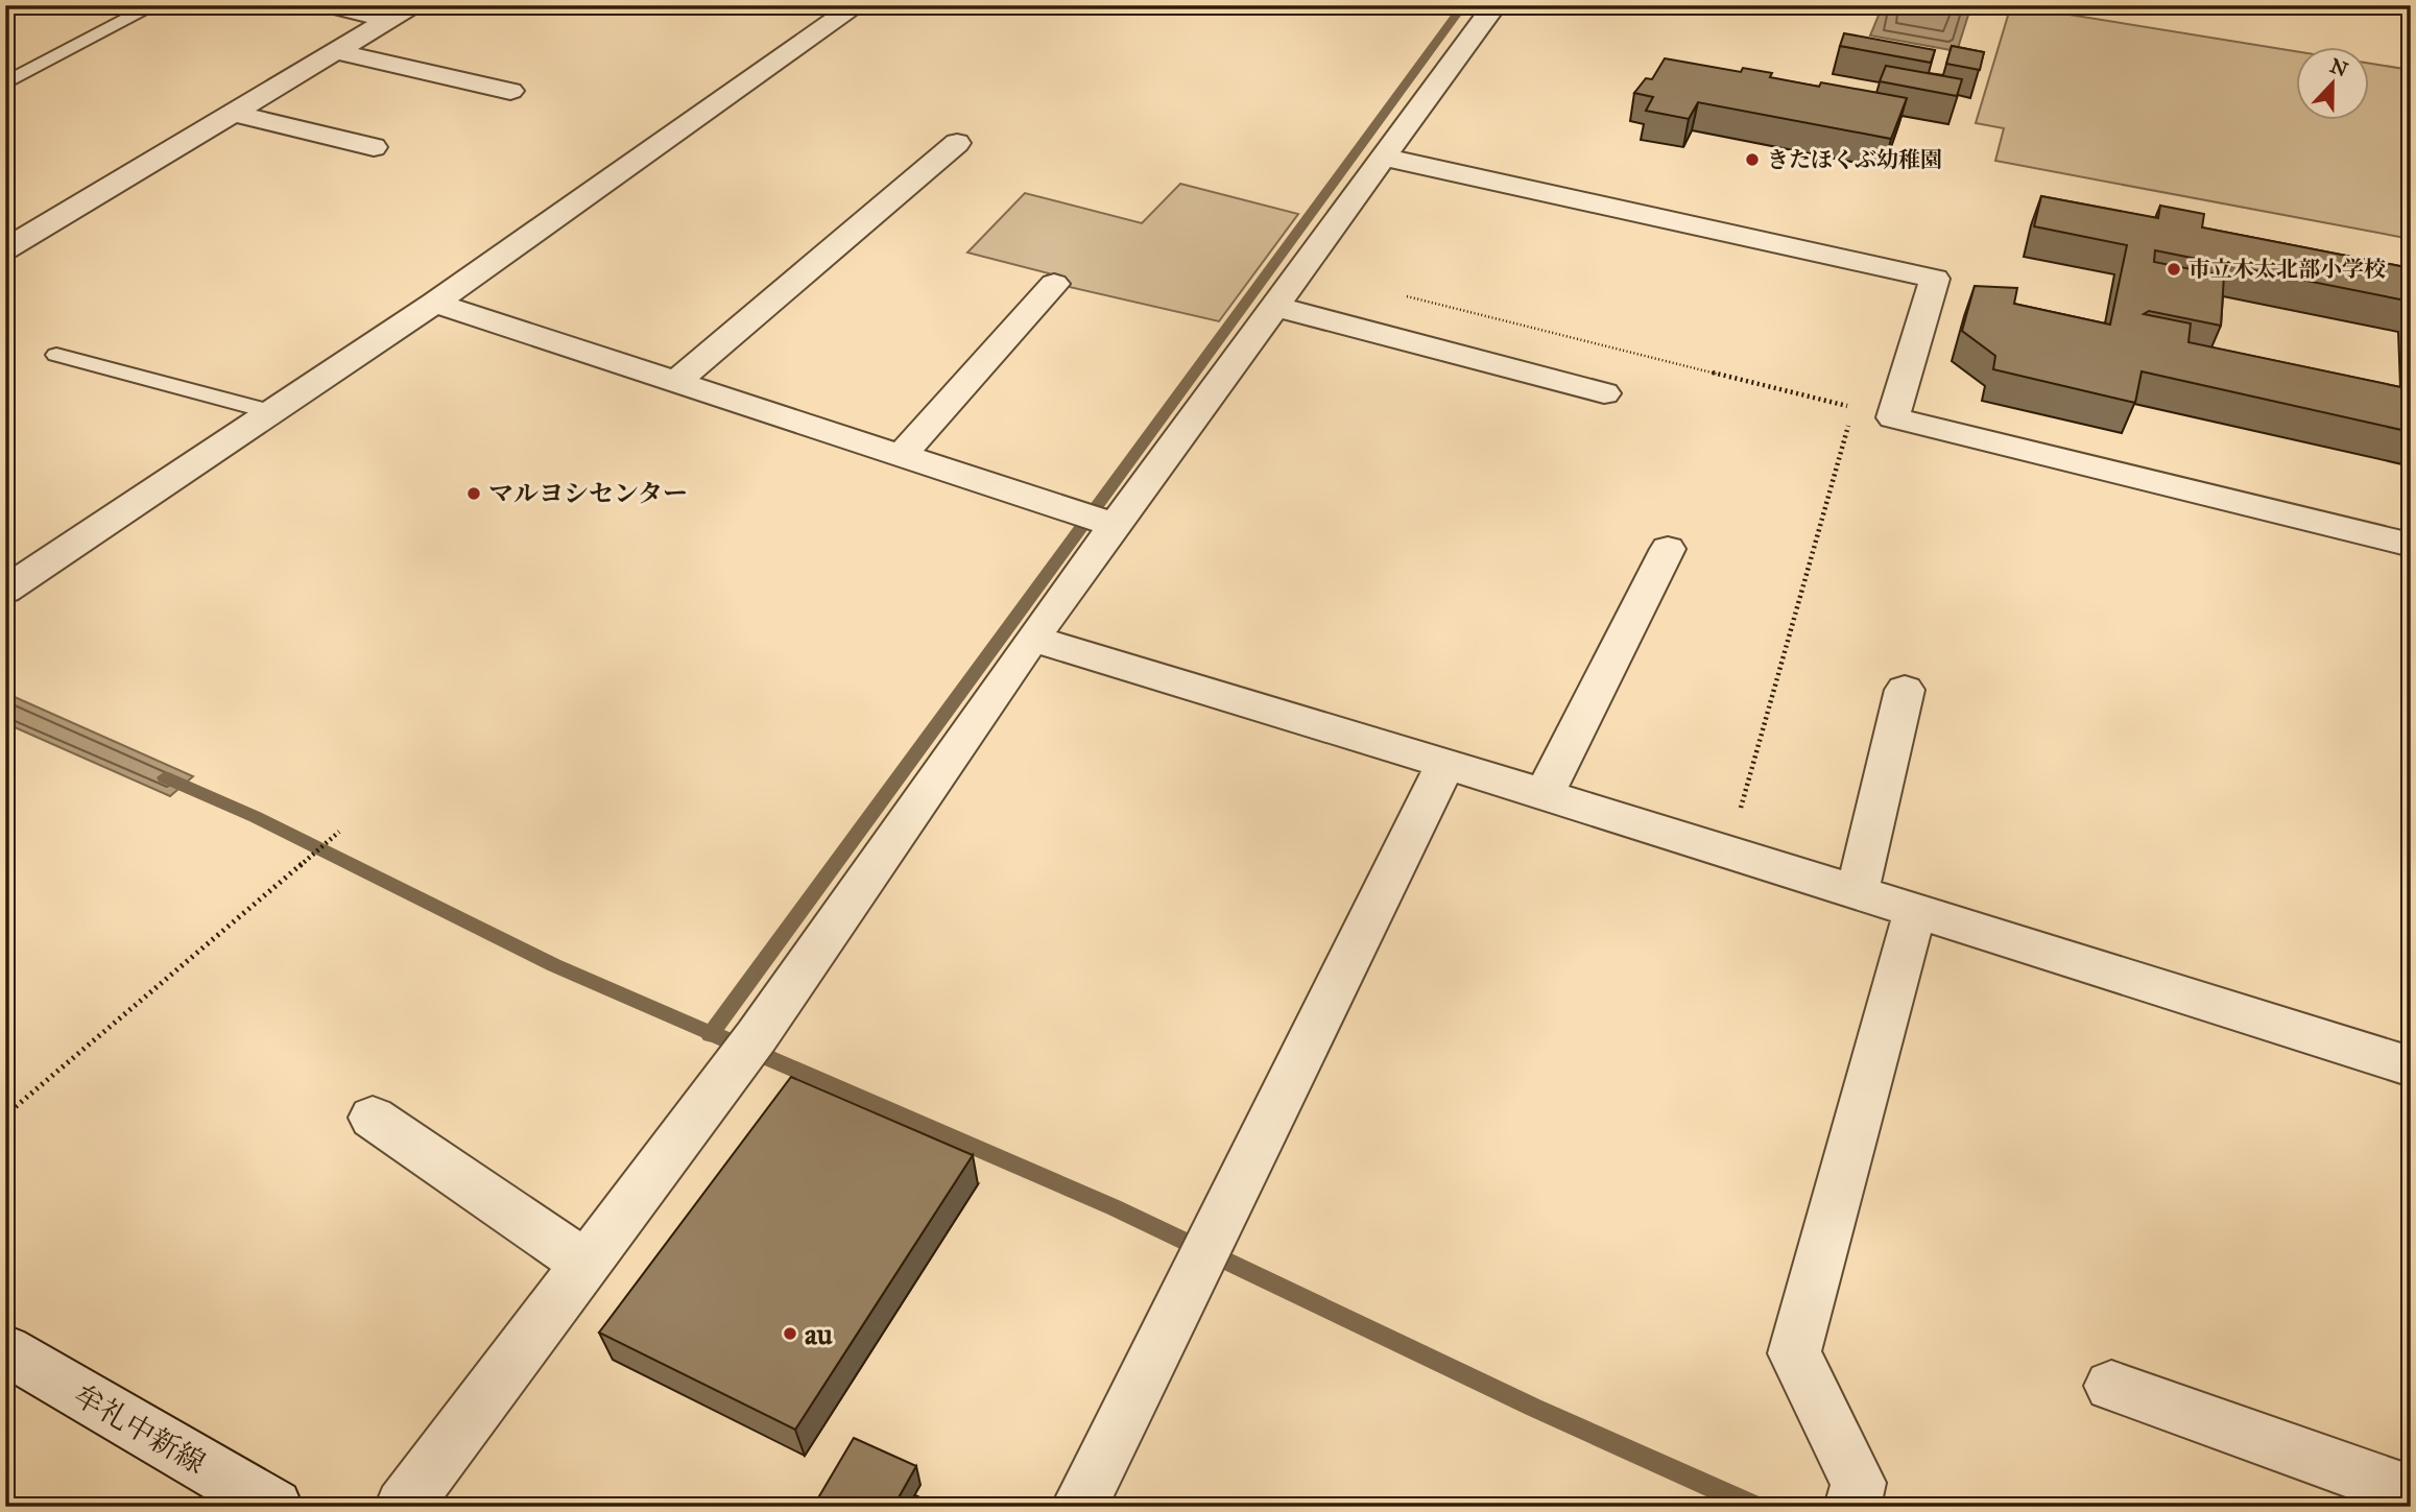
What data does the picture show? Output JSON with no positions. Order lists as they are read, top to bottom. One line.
{"streets":{"street":["牟礼中新線"]},"places":["きたほくぶ幼稚園","市立木太北部小学校","マルヨシセンター","au"],"north":"top"}
